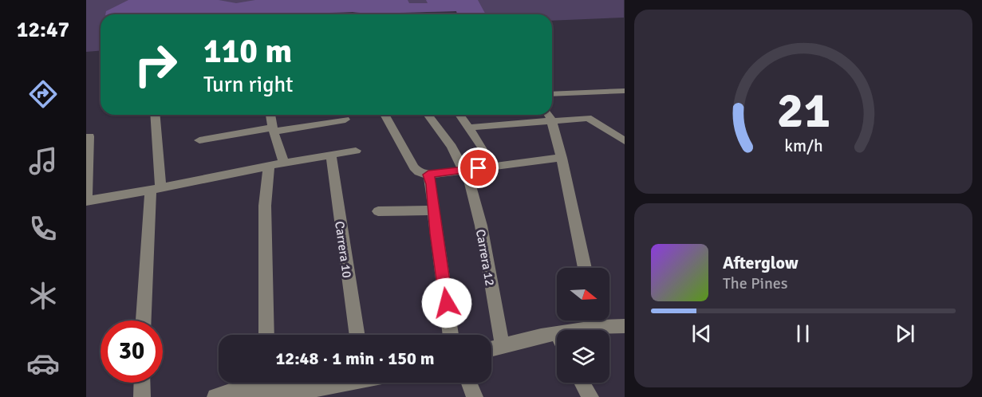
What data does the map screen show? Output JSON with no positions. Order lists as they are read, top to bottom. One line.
{"streets":{"street":["Carrera 10","Carrera 12"]},"north":"right","page":{"tabs":"12:47","turn":["110 m","Turn right"],"song":["Afterglow","The Pines"],"limit":"30","trip":"12:48 · 1 min · 150 m","gauge":["21","km/h"]}}
